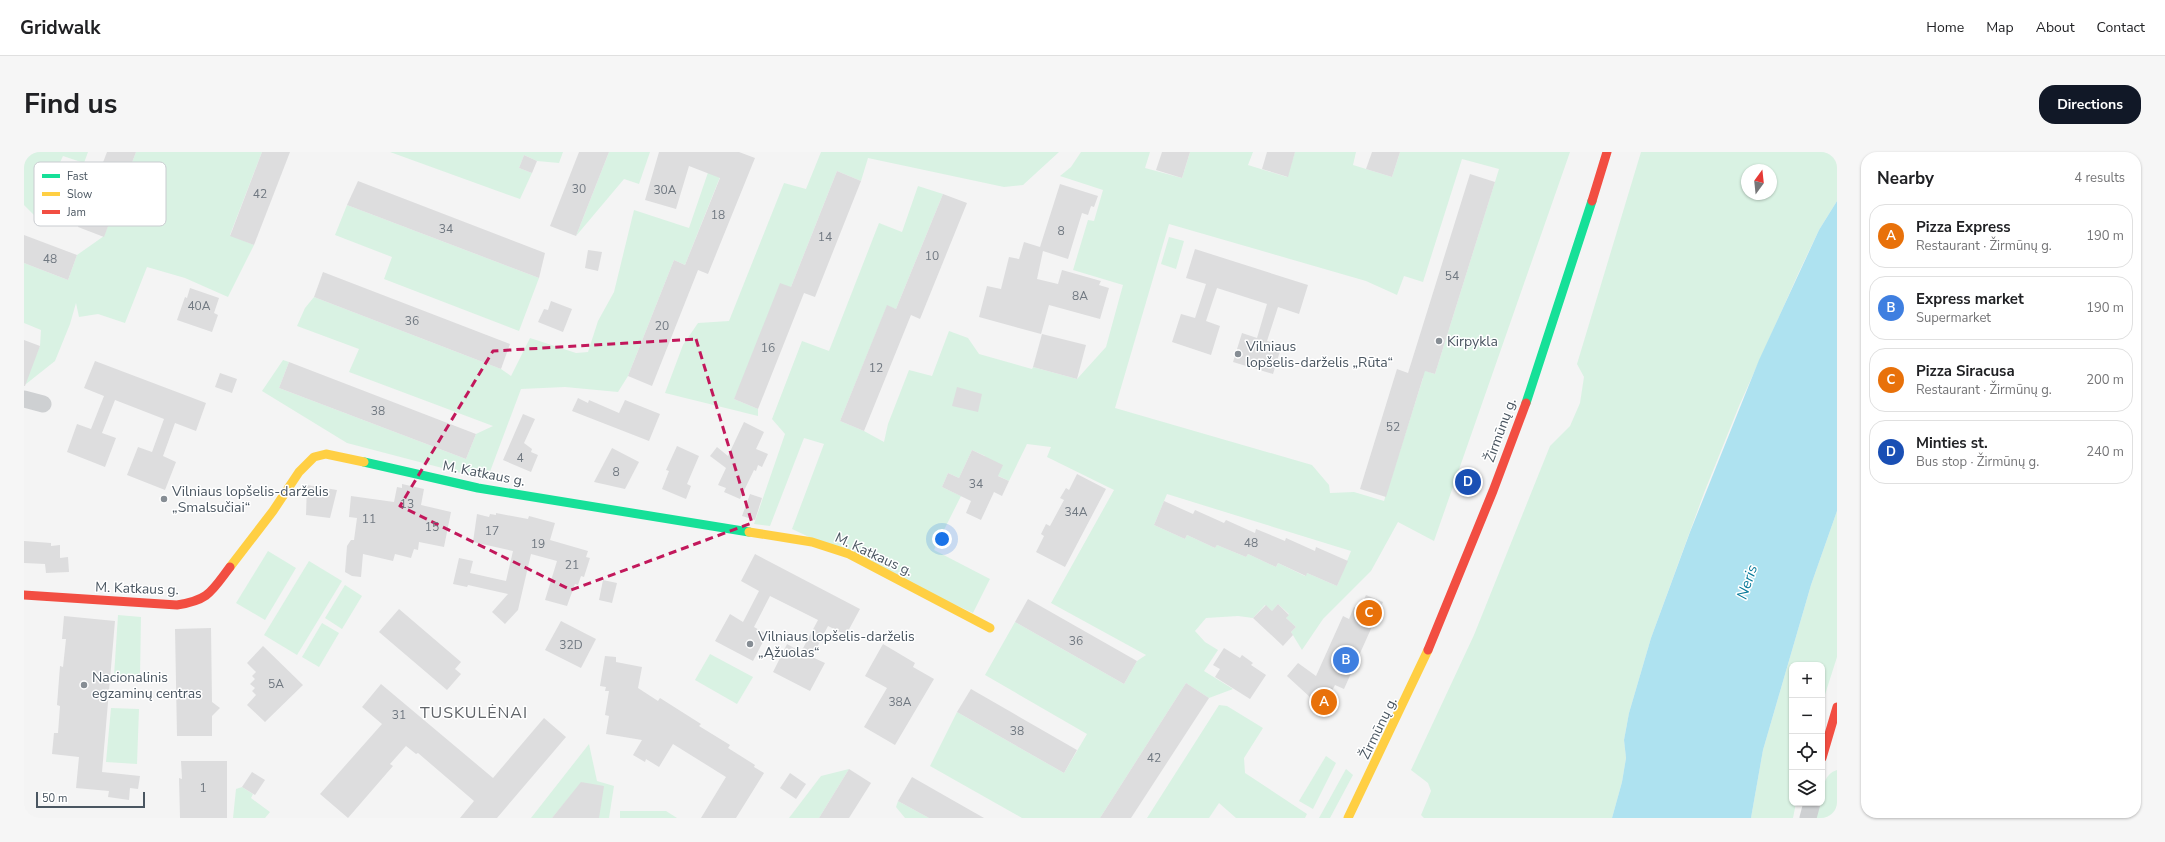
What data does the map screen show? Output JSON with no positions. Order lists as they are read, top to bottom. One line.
{"streets":{"street":["Žirmūnų g.","M. Katkaus g."]},"districts":["TUSKULĖNAI"],"water":["Neris"],"places":["Kirpykla","Vilniaus lopšelis-darželis „Rūta“","Vilniaus lopšelis-darželis „Smalsučiai“","Vilniaus lopšelis-darželis „Ąžuolas“","Nacionalinis egzaminų centras"],"house_numbers":["30","30A","42","18","34","8","14","10","48","54","8A","40A","36","20","16","12","38","52","4","8","34","13","34A","11","15","17","48","19","21","36","32D","5A","38A","31","38","42","1"],"legend":["Fast","Slow","Jam"],"scale_bar":"50 m","north":"top","page":{"header":"Gridwalk","nav":["Home","Map","About","Contact"],"title":"Find us","buttons":"Directions","heading":["Nearby","4 results"],"list":[{"mark":"A","name":"Pizza Express","note":"Restaurant · Žirmūnų g.","value":"190 m"},{"mark":"B","name":"Express market","note":"Supermarket","value":"190 m"},{"mark":"C","name":"Pizza Siracusa","note":"Restaurant · Žirmūnų g.","value":"200 m"},{"mark":"D","name":"Minties st.","note":"Bus stop · Žirmūnų g.","value":"240 m"}],"pins":["D","C","B","A"],"map_buttons":["+","−"],"scale":"50 m"}}
